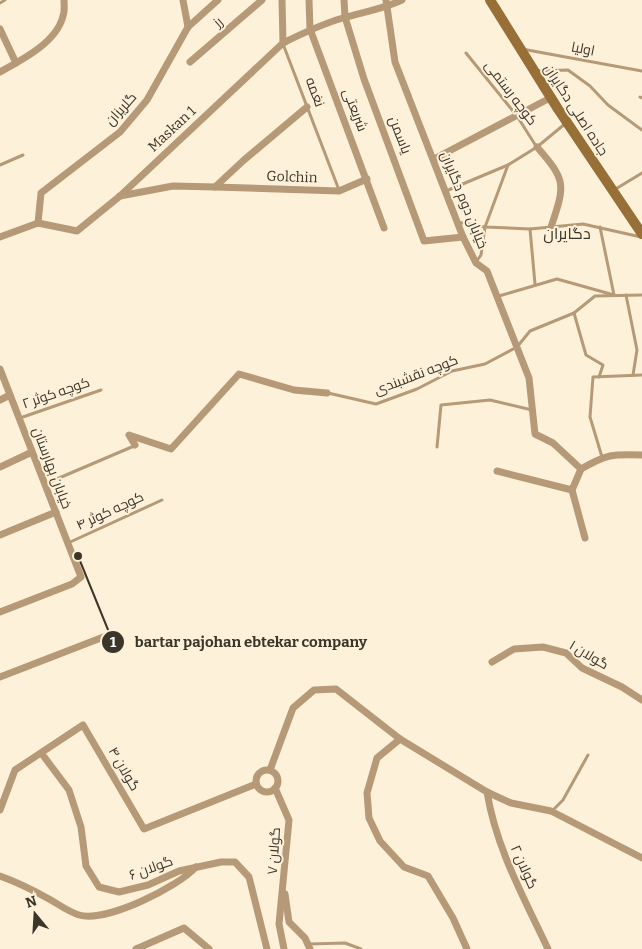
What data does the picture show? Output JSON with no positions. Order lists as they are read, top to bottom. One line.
{"streets":{"street":["رز","نغمه","گلریزان","شریعتی","جاده اصلی دگایران","Maskan 1","یاسمن","Golchin","خیابان دوم دگایران","خیابان بهارستان","گولان ۱","گولان ۴","گولان ۷","گولان ۲","گولان ۶"],"lane":["اولیا","کوچه رستمی","کوچه نقشبندی","کوچه کوثر ۲","کوچه کوثر ۴"]},"crossings":[["اولیا","جاده اصلی دگایران"],["نغمه","Maskan 1"],["نغمه","Golchin"],["گلریزان","Maskan 1"],["شریعتی","Maskan 1"],["شریعتی","Golchin"],["Maskan 1","یاسمن"],["Maskan 1","Golchin"],["Maskan 1","خیابان دوم دگایران"],["یاسمن","خیابان دوم دگایران"],["خیابان دوم دگایران","کوچه نقشبندی"],["کوچه کوثر ۲","خیابان بهارستان"],["خیابان بهارستان","کوچه کوثر ۴"],["گولان ۴","گولان ۷"],["گولان ۴","گولان ۶"]],"districts":["دگایران"],"places":["bartar pajohan ebtekar company"],"north":"top"}
